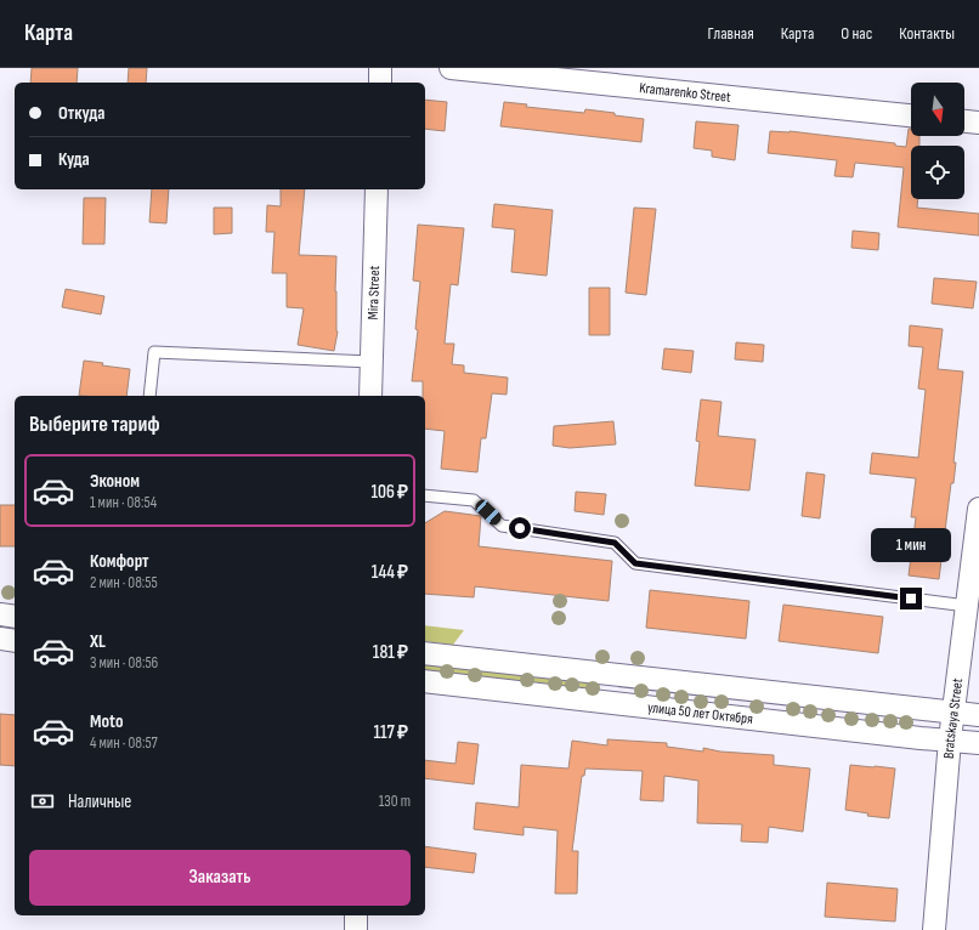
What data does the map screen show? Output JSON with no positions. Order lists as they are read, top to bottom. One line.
{"streets":{"street":["Kramarenko Street","Mira Street","улица 50 лет Октября","Bratskaya Street"]},"crossings":[["улица 50 лет Октября","Bratskaya Street"]],"north":"bottom","page":{"header":"Карта","nav":["Главная","Карта","О нас","Контакты"],"banner":["Откуда","Куда"],"heading":"Выберите тариф","list":[{"name":"Эконом","note":"1 мин · 08:54","value":"106 ₽"},{"name":"Комфорт","note":"2 мин · 08:55","value":"144 ₽"},{"name":"XL","note":"3 мин · 08:56","value":"181 ₽"},{"name":"Moto","note":"4 мин · 08:57","value":"117 ₽"}],"bubble":"1 мин","pay":["Наличные","130 m"],"buttons":"Заказать"}}
